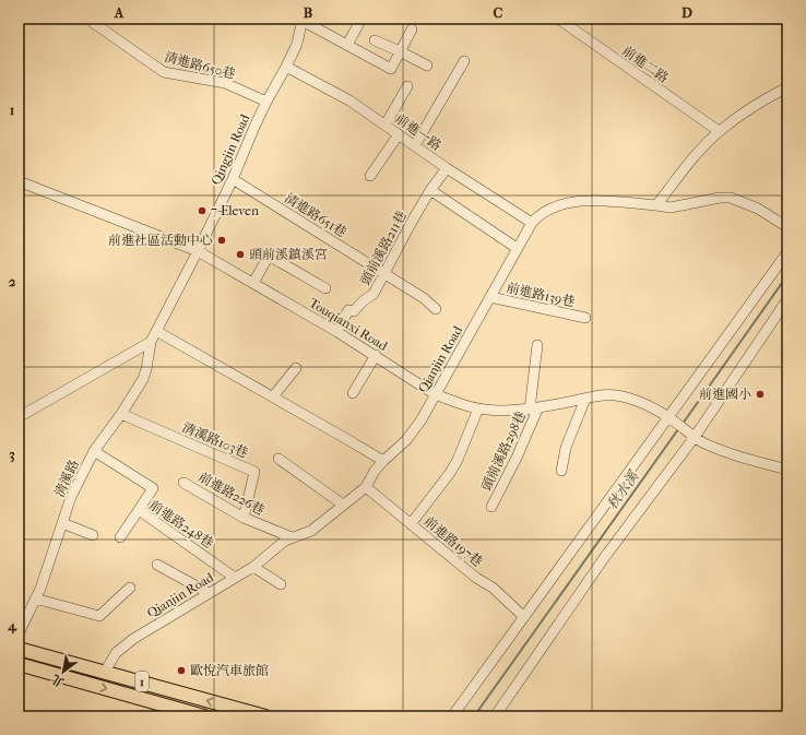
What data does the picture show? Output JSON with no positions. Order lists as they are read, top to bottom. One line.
{"streets":{"main road":["1"],"street":["前進二路","清進路650巷","前進一路","Qingjin Road","清進路651巷","頭前溪路211巷","前進路139巷","Touqianxi Road","Qianjin Road","清溪路103巷","頭前溪路298巷","清溪路","前進路226巷","前進路248巷","前進路197巷"]},"crossings":[["清進路650巷","Qingjin Road"],["前進一路","Qingjin Road"],["前進一路","頭前溪路211巷"],["前進一路","Qianjin Road"],["Qingjin Road","清進路651巷"],["Qingjin Road","Touqianxi Road"],["Qingjin Road","清溪路"],["清進路651巷","頭前溪路211巷"],["頭前溪路211巷","Touqianxi Road"],["前進路139巷","Qianjin Road"],["Touqianxi Road","Qianjin Road"],["Touqianxi Road","頭前溪路298巷"],["Qianjin Road","前進路226巷"],["Qianjin Road","前進路248巷"],["Qianjin Road","前進路197巷"],["Qianjin Road","1"],["清溪路103巷","清溪路"],["清溪路103巷","前進路226巷"]],"water":["秋水溪"],"places":["7-Eleven","前進社區活動中心","頭前溪鎮溪宮","前進國小","歐悅汽車旅館"],"north":"bottom left","grid":{"columns":["A","B","C","D"],"rows":["1","2","3","4"]}}
